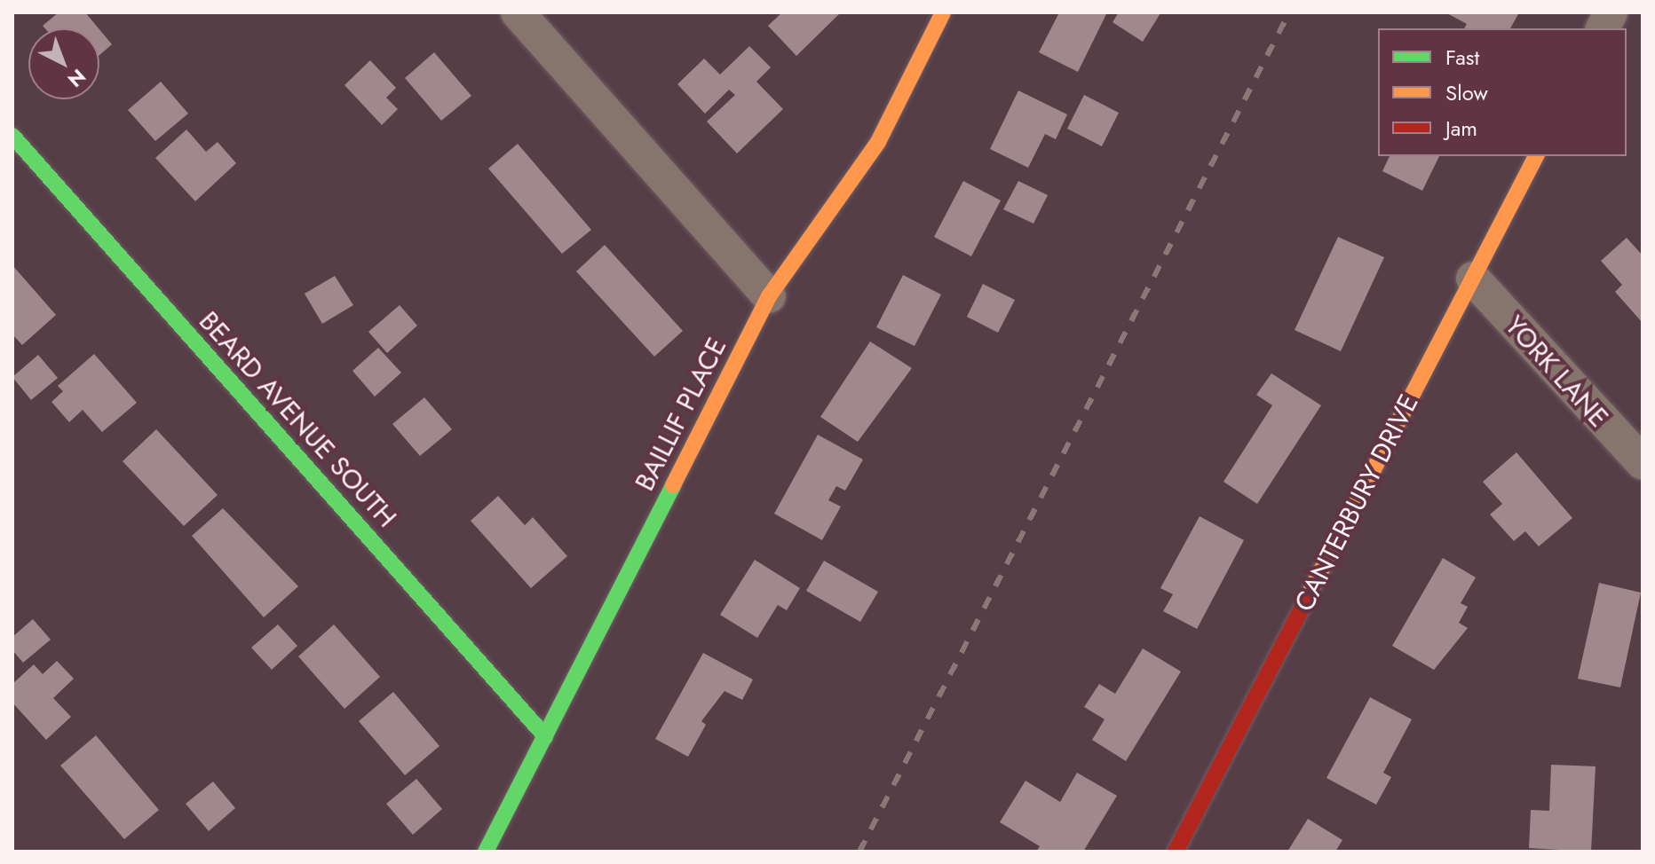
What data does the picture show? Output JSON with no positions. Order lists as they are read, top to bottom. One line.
{"streets":{"street":["YORK LANE","BAILLIF PLACE","BEARD AVENUE SOUTH","CANTERBURY DRIVE"]},"crossings":[["YORK LANE","CANTERBURY DRIVE"],["BAILLIF PLACE","BEARD AVENUE SOUTH"]],"legend":["Fast","Slow","Jam"],"north":"bottom right"}
